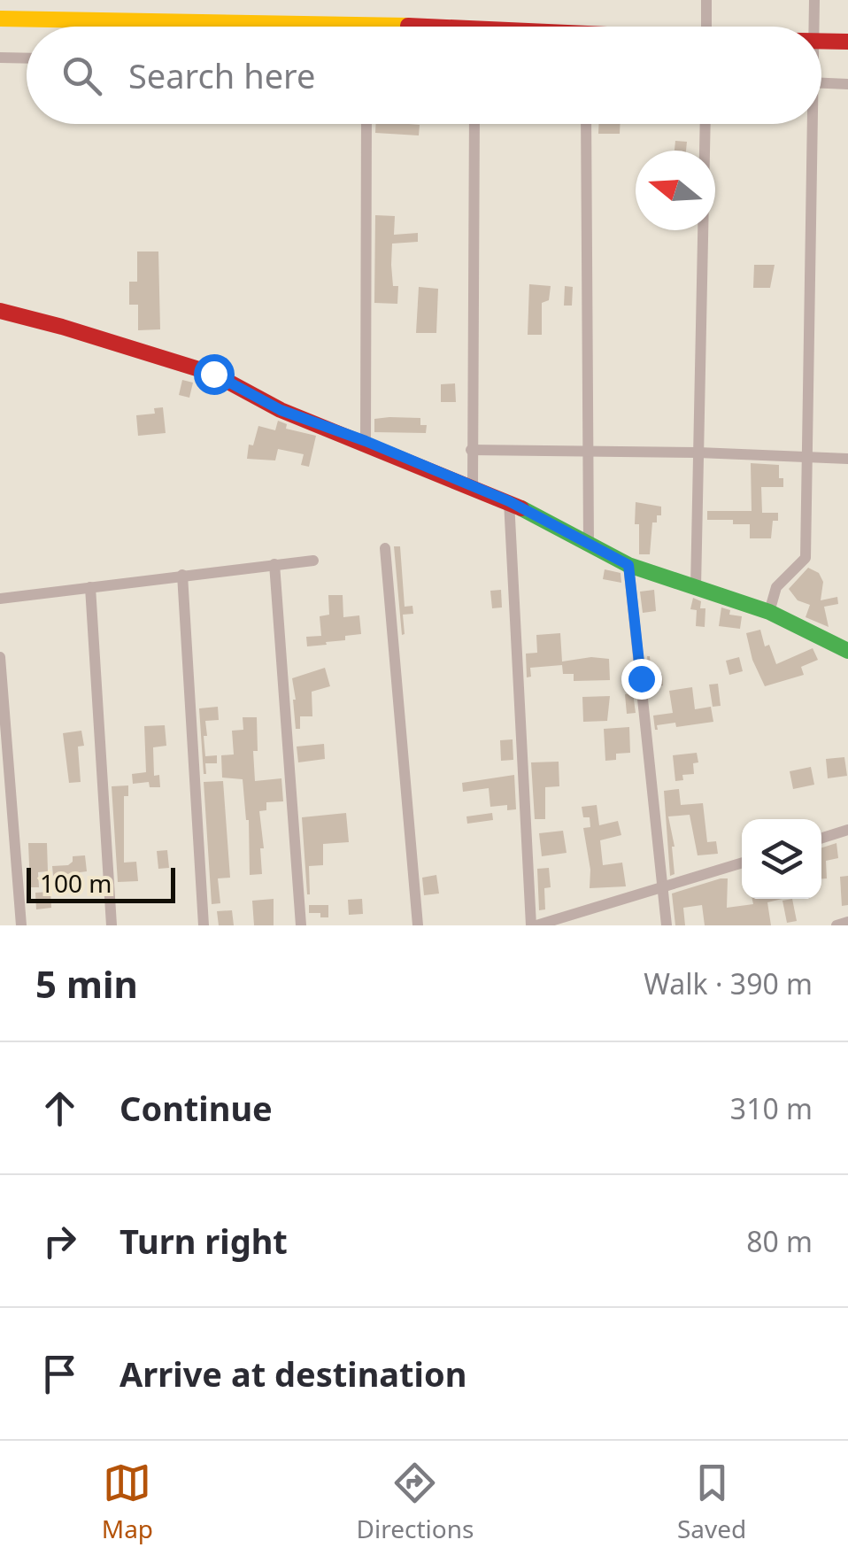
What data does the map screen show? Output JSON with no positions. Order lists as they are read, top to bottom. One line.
{"scale_bar":"100 m","north":"left","page":{"search":"Search here","scale":"100 m","heading":["5 min","Walk · 390 m"],"list":[["Continue","310 m"],["Turn right","80 m"],"Arrive at destination"],"nav":["Map","Directions","Saved"]}}
